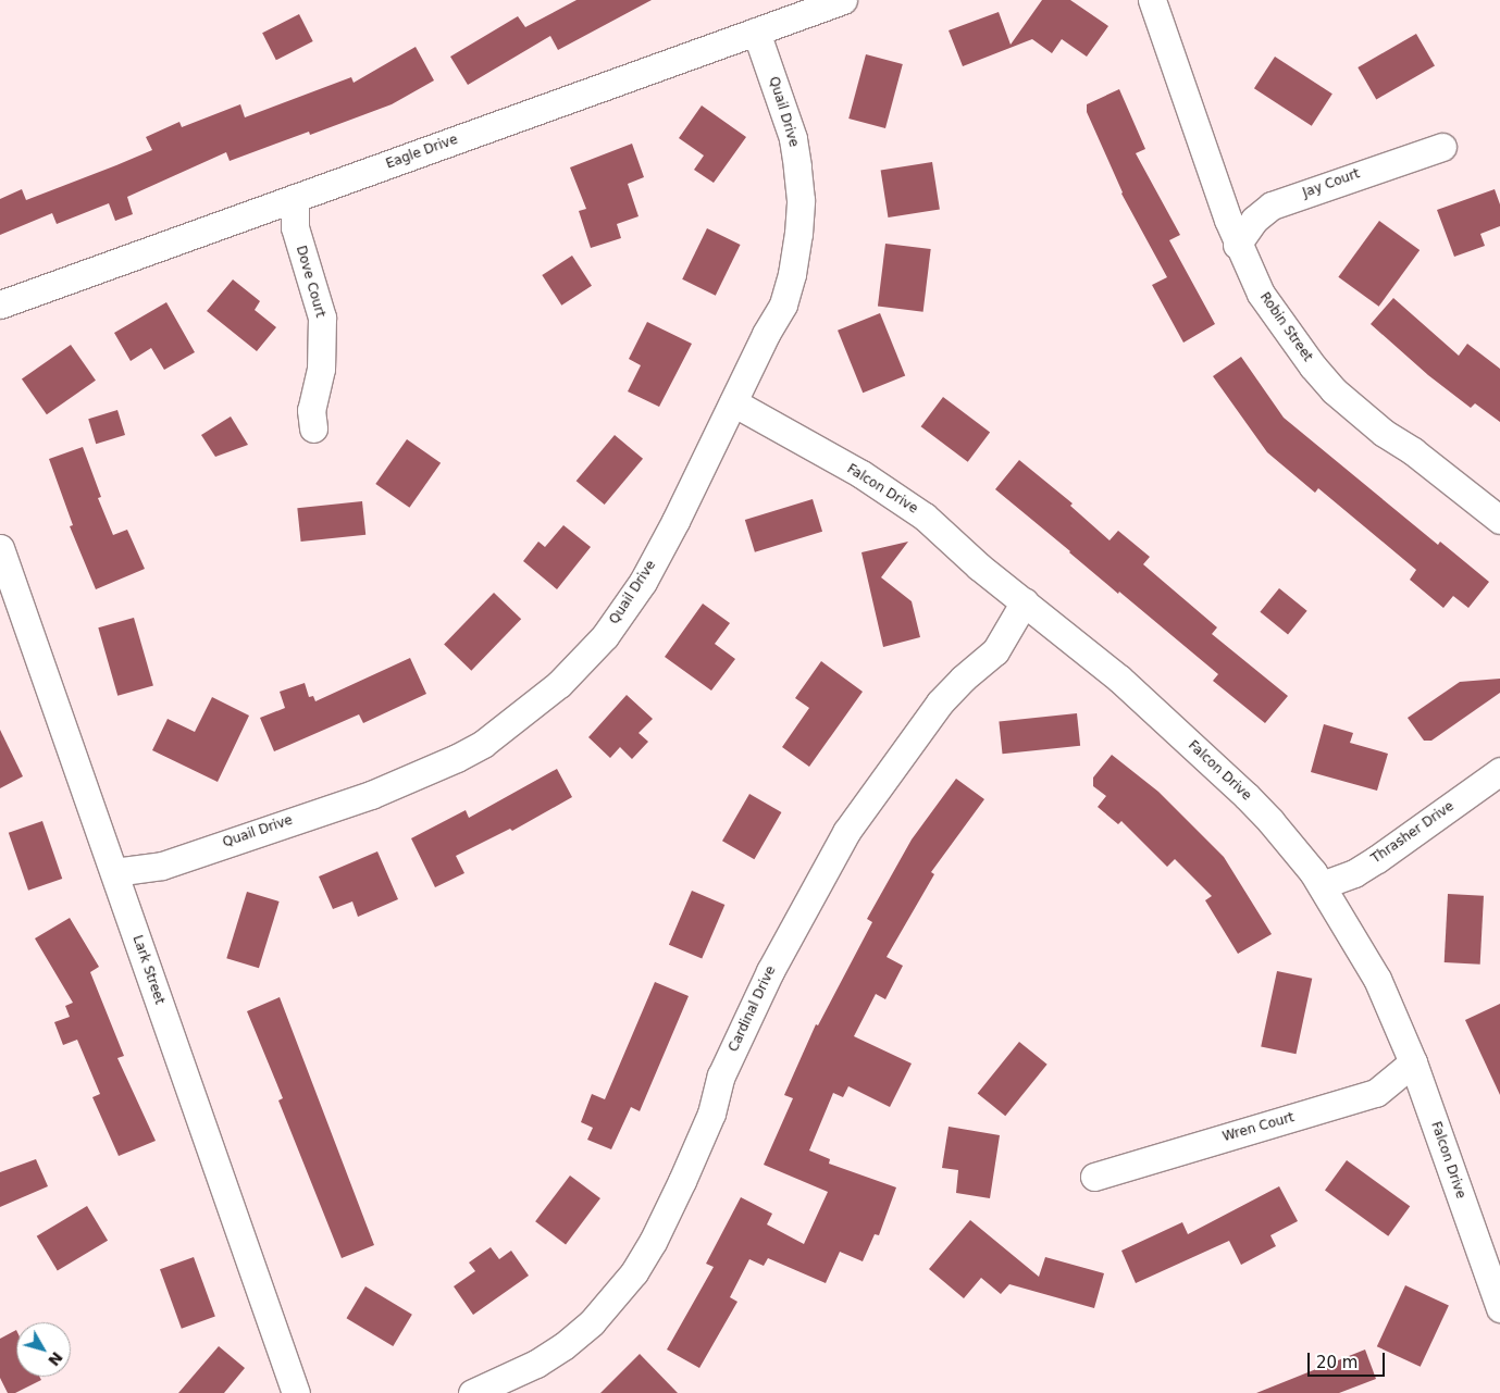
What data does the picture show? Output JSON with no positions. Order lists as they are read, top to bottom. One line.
{"streets":{"street":["Quail Drive","Eagle Drive","Jay Court","Dove Court","Robin Street","Falcon Drive","Thrasher Drive","Lark Street","Cardinal Drive","Wren Court"]},"crossings":[["Quail Drive","Eagle Drive"],["Quail Drive","Falcon Drive"],["Quail Drive","Lark Street"],["Eagle Drive","Dove Court"],["Jay Court","Robin Street"],["Falcon Drive","Thrasher Drive"],["Falcon Drive","Cardinal Drive"],["Falcon Drive","Wren Court"]],"scale_bar":"20 m","north":"bottom right"}
